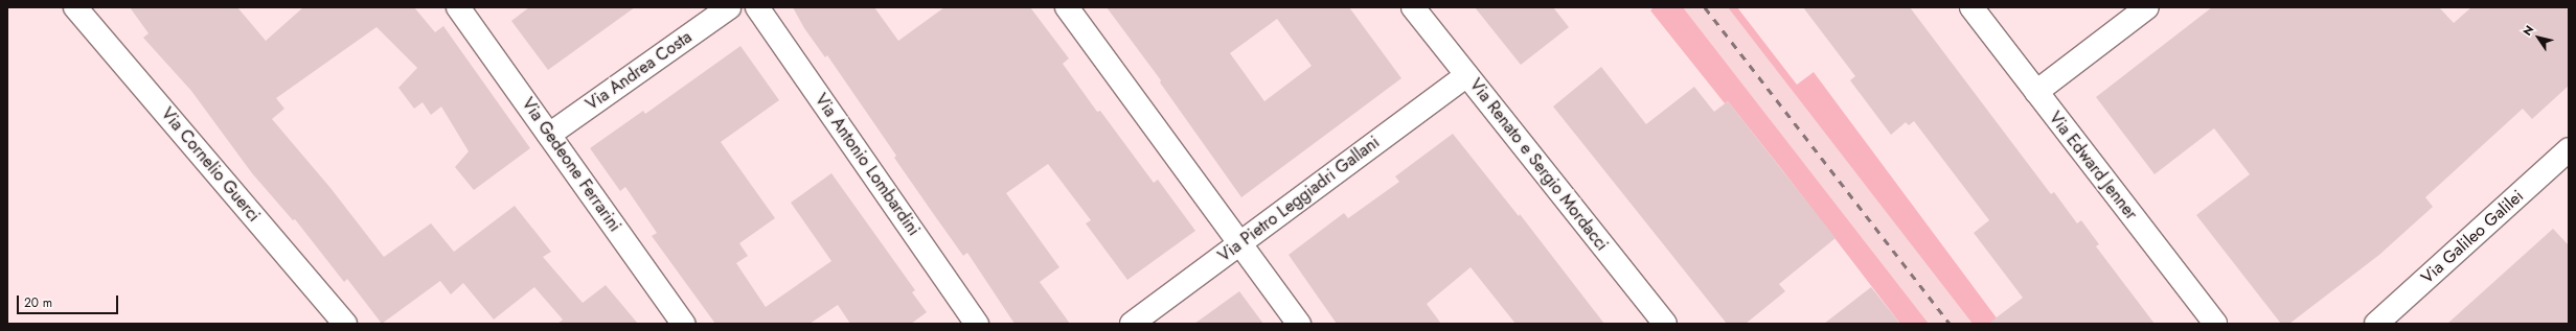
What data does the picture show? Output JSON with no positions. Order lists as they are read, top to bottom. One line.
{"streets":{"street":["Via Andrea Costa","Via Cornelio Guerci","Via Gedeone Ferrarini","Via Antonio Lombardini","Via Renato e Sergio Mordacci","Via Edward Jenner","Via Pietro Leggiadri Gallani","Via Galileo Galilei"]},"crossings":[["Via Andrea Costa","Via Gedeone Ferrarini"],["Via Renato e Sergio Mordacci","Via Pietro Leggiadri Gallani"]],"scale_bar":"20 m","north":"top left"}
